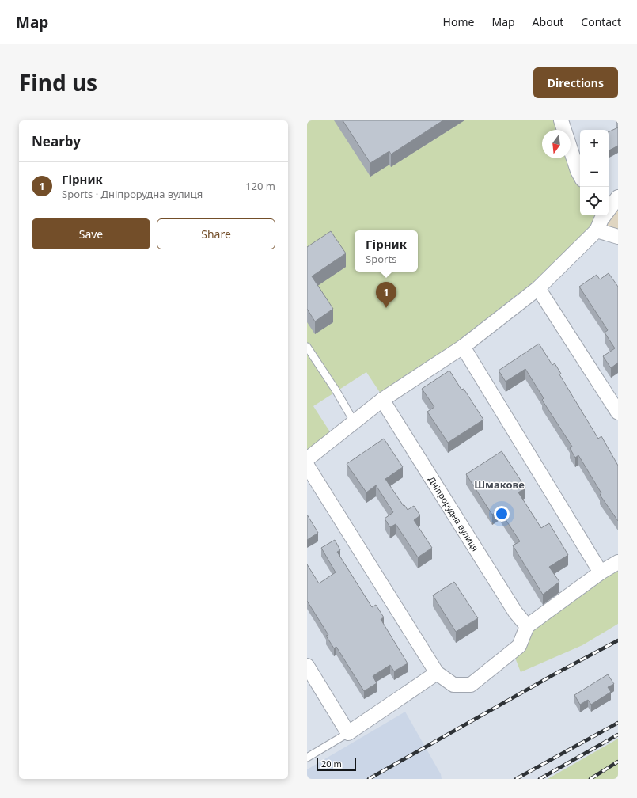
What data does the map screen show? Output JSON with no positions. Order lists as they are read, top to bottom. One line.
{"streets":{"street":["Дніпрорудна вулиця"]},"districts":["Шмакове"],"scale_bar":"20 m","north":"bottom","page":{"header":"Map","nav":["Home","Map","About","Contact"],"title":"Find us","buttons":["Directions",["Save","Share"]],"heading":"Nearby","map_buttons":["+","−"],"list":[{"mark":"1","name":"Гірник","note":"Sports · Дніпрорудна вулиця","value":"120 m"}],"popup":["Гірник","Sports"],"pins":"1","scale":"20 m"}}
